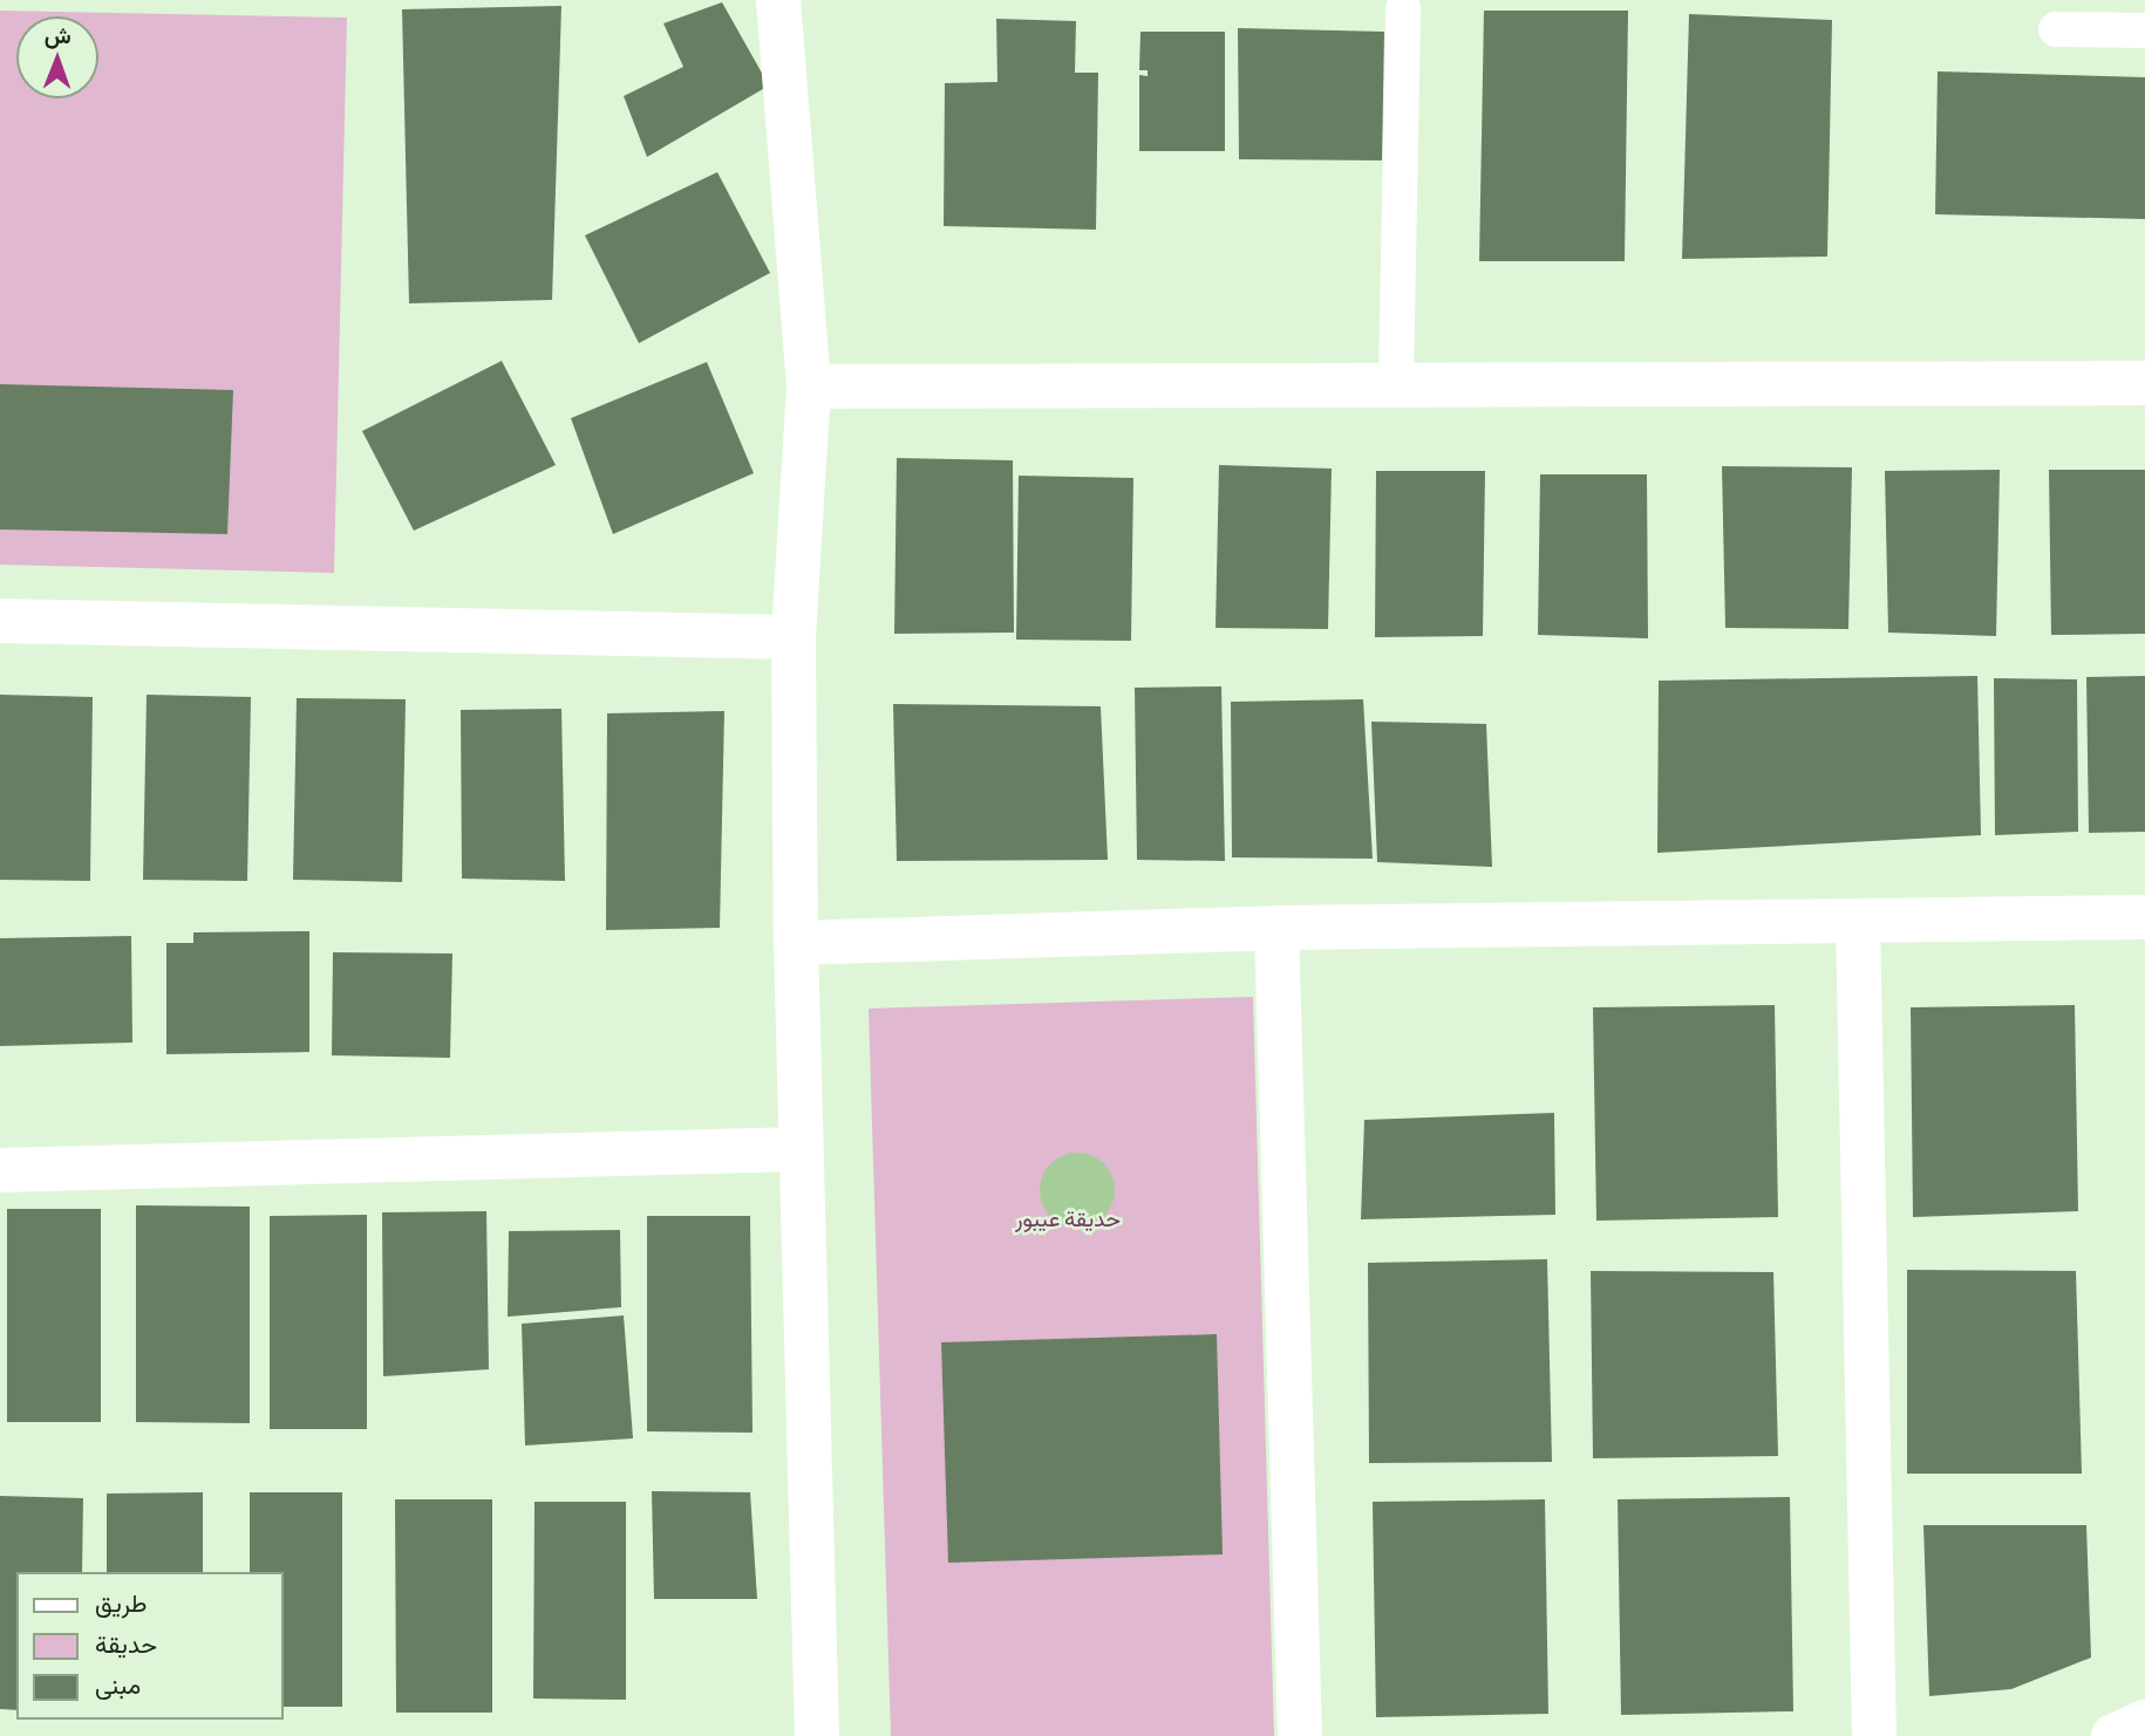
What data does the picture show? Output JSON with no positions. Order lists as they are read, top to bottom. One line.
{"parks":["حديقة عيبور"],"legend":["طريق","حديقة","مبنى"],"north":"top"}
